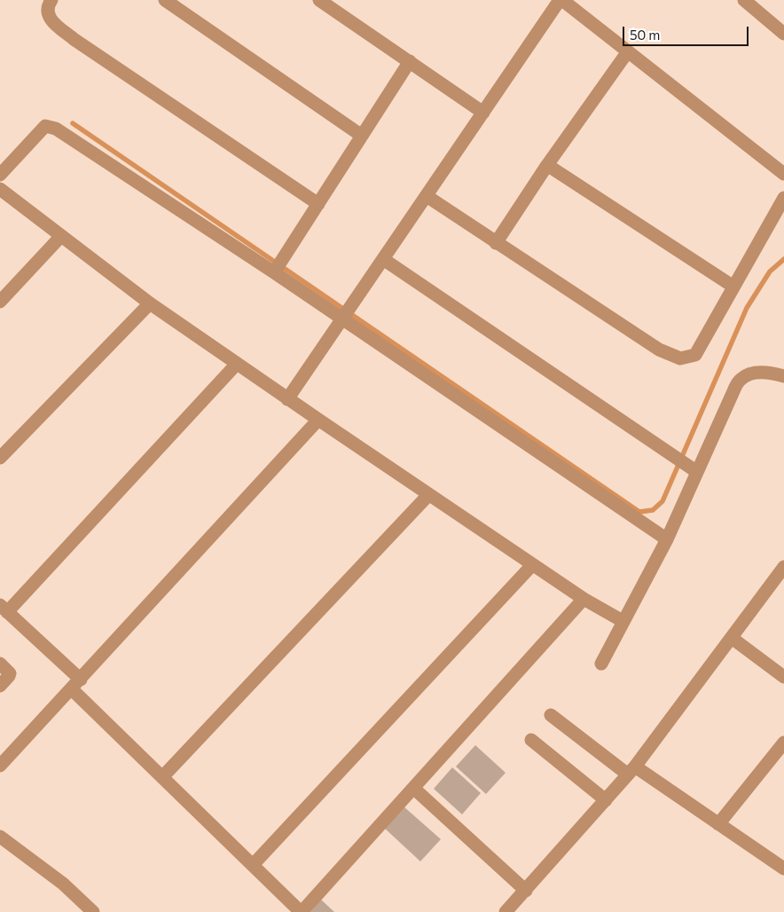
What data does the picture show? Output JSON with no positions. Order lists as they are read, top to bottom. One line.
{"scale_bar":"50 m"}
